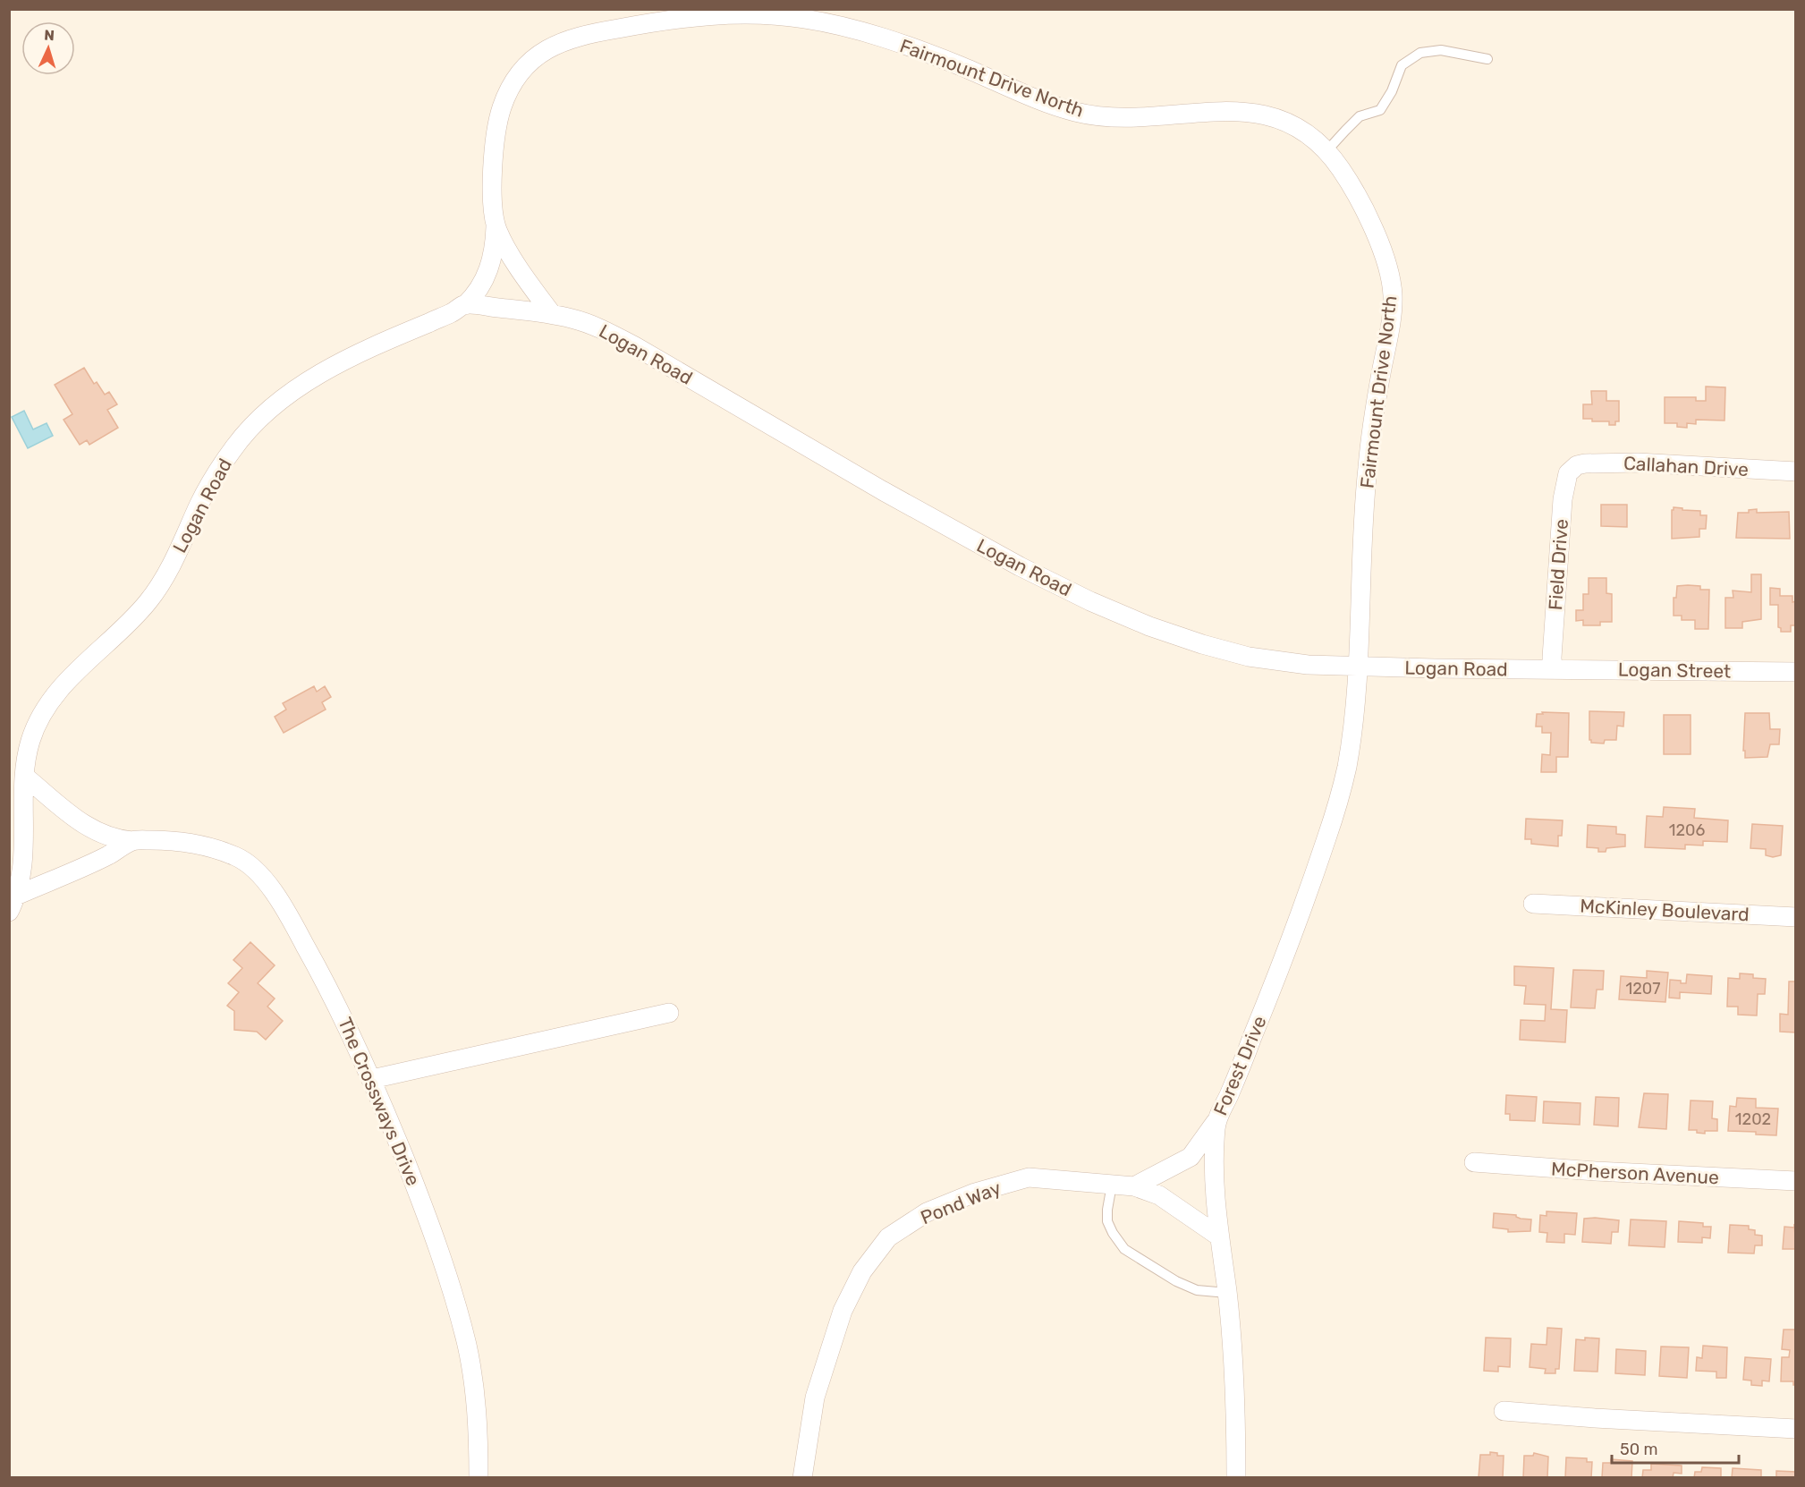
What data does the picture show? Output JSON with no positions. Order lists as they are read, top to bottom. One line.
{"streets":{"street":["Fairmount Drive North","Logan Road","Callahan Drive","Field Drive","Logan Street","McKinley Boulevard","Forest Drive","The Crossways Drive","McPherson Avenue","Pond Way"]},"crossings":[["Fairmount Drive North","Logan Road"],["Fairmount Drive North","Forest Drive"],["Logan Road","Field Drive"],["Logan Road","Logan Street"],["Logan Road","Forest Drive"],["Logan Road","The Crossways Drive"],["Callahan Drive","Field Drive"],["Field Drive","Logan Street"],["Forest Drive","Pond Way"]],"house_numbers":["1206","1207","1202"],"scale_bar":"50 m","north":"top"}
